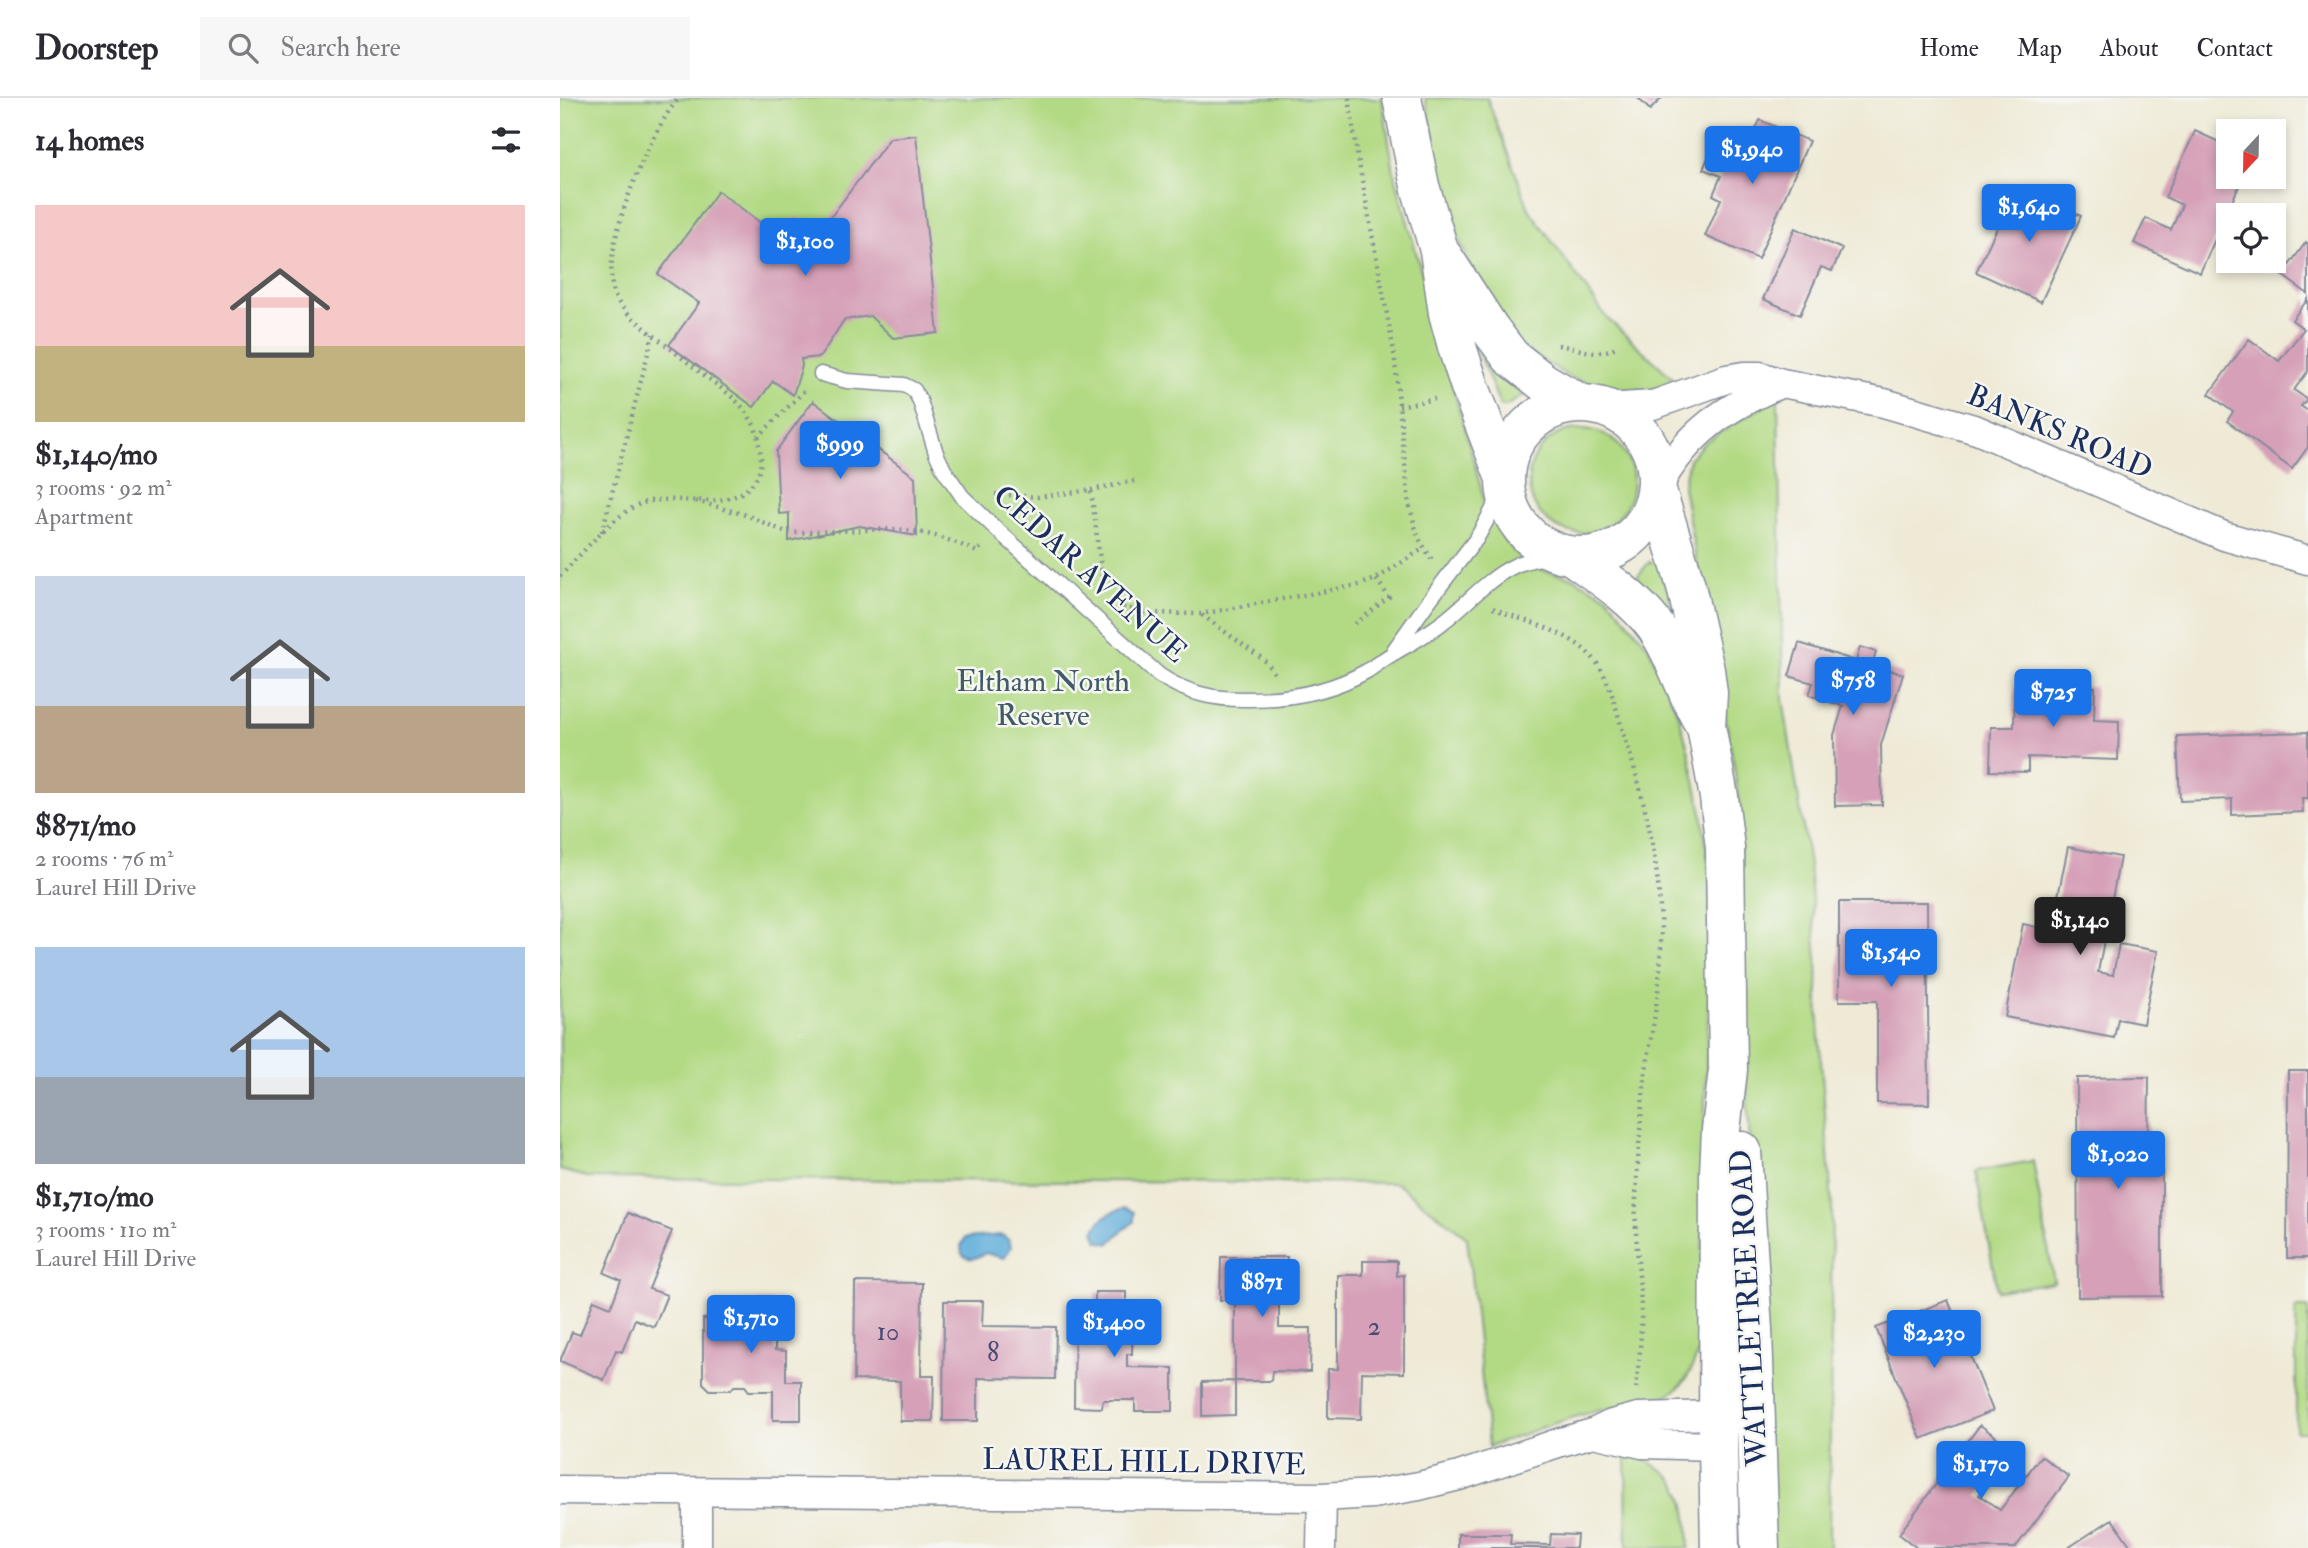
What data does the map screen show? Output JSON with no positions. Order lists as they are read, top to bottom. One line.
{"streets":{"main road":["WATTLETREE ROAD"],"street":["BANKS ROAD","LAUREL HILL DRIVE"],"lane":["CEDAR AVENUE"]},"crossings":[["BANKS ROAD","CEDAR AVENUE"],["BANKS ROAD","WATTLETREE ROAD"],["CEDAR AVENUE","WATTLETREE ROAD"],["WATTLETREE ROAD","LAUREL HILL DRIVE"]],"parks":["Eltham North Reserve"],"house_numbers":["2","10","8"],"north":"bottom","page":{"header":"Doorstep","search":"Search here","nav":["Home","Map","About","Contact"],"heading":"14 homes","price":["$1,940","$1,640","$1,100","$999","$758","$725","$1,140","$1,540","$1,020","$871","$1,710","$1,400","$2,230","$1,170"],"list":[{"name":"$1,140/mo","note":"3 rooms · 92 m² · Apartment"},{"name":"$871/mo","note":"2 rooms · 76 m² · Laurel Hill Drive"},{"name":"$1,710/mo","note":"3 rooms · 110 m² · Laurel Hill Drive"}]}}
